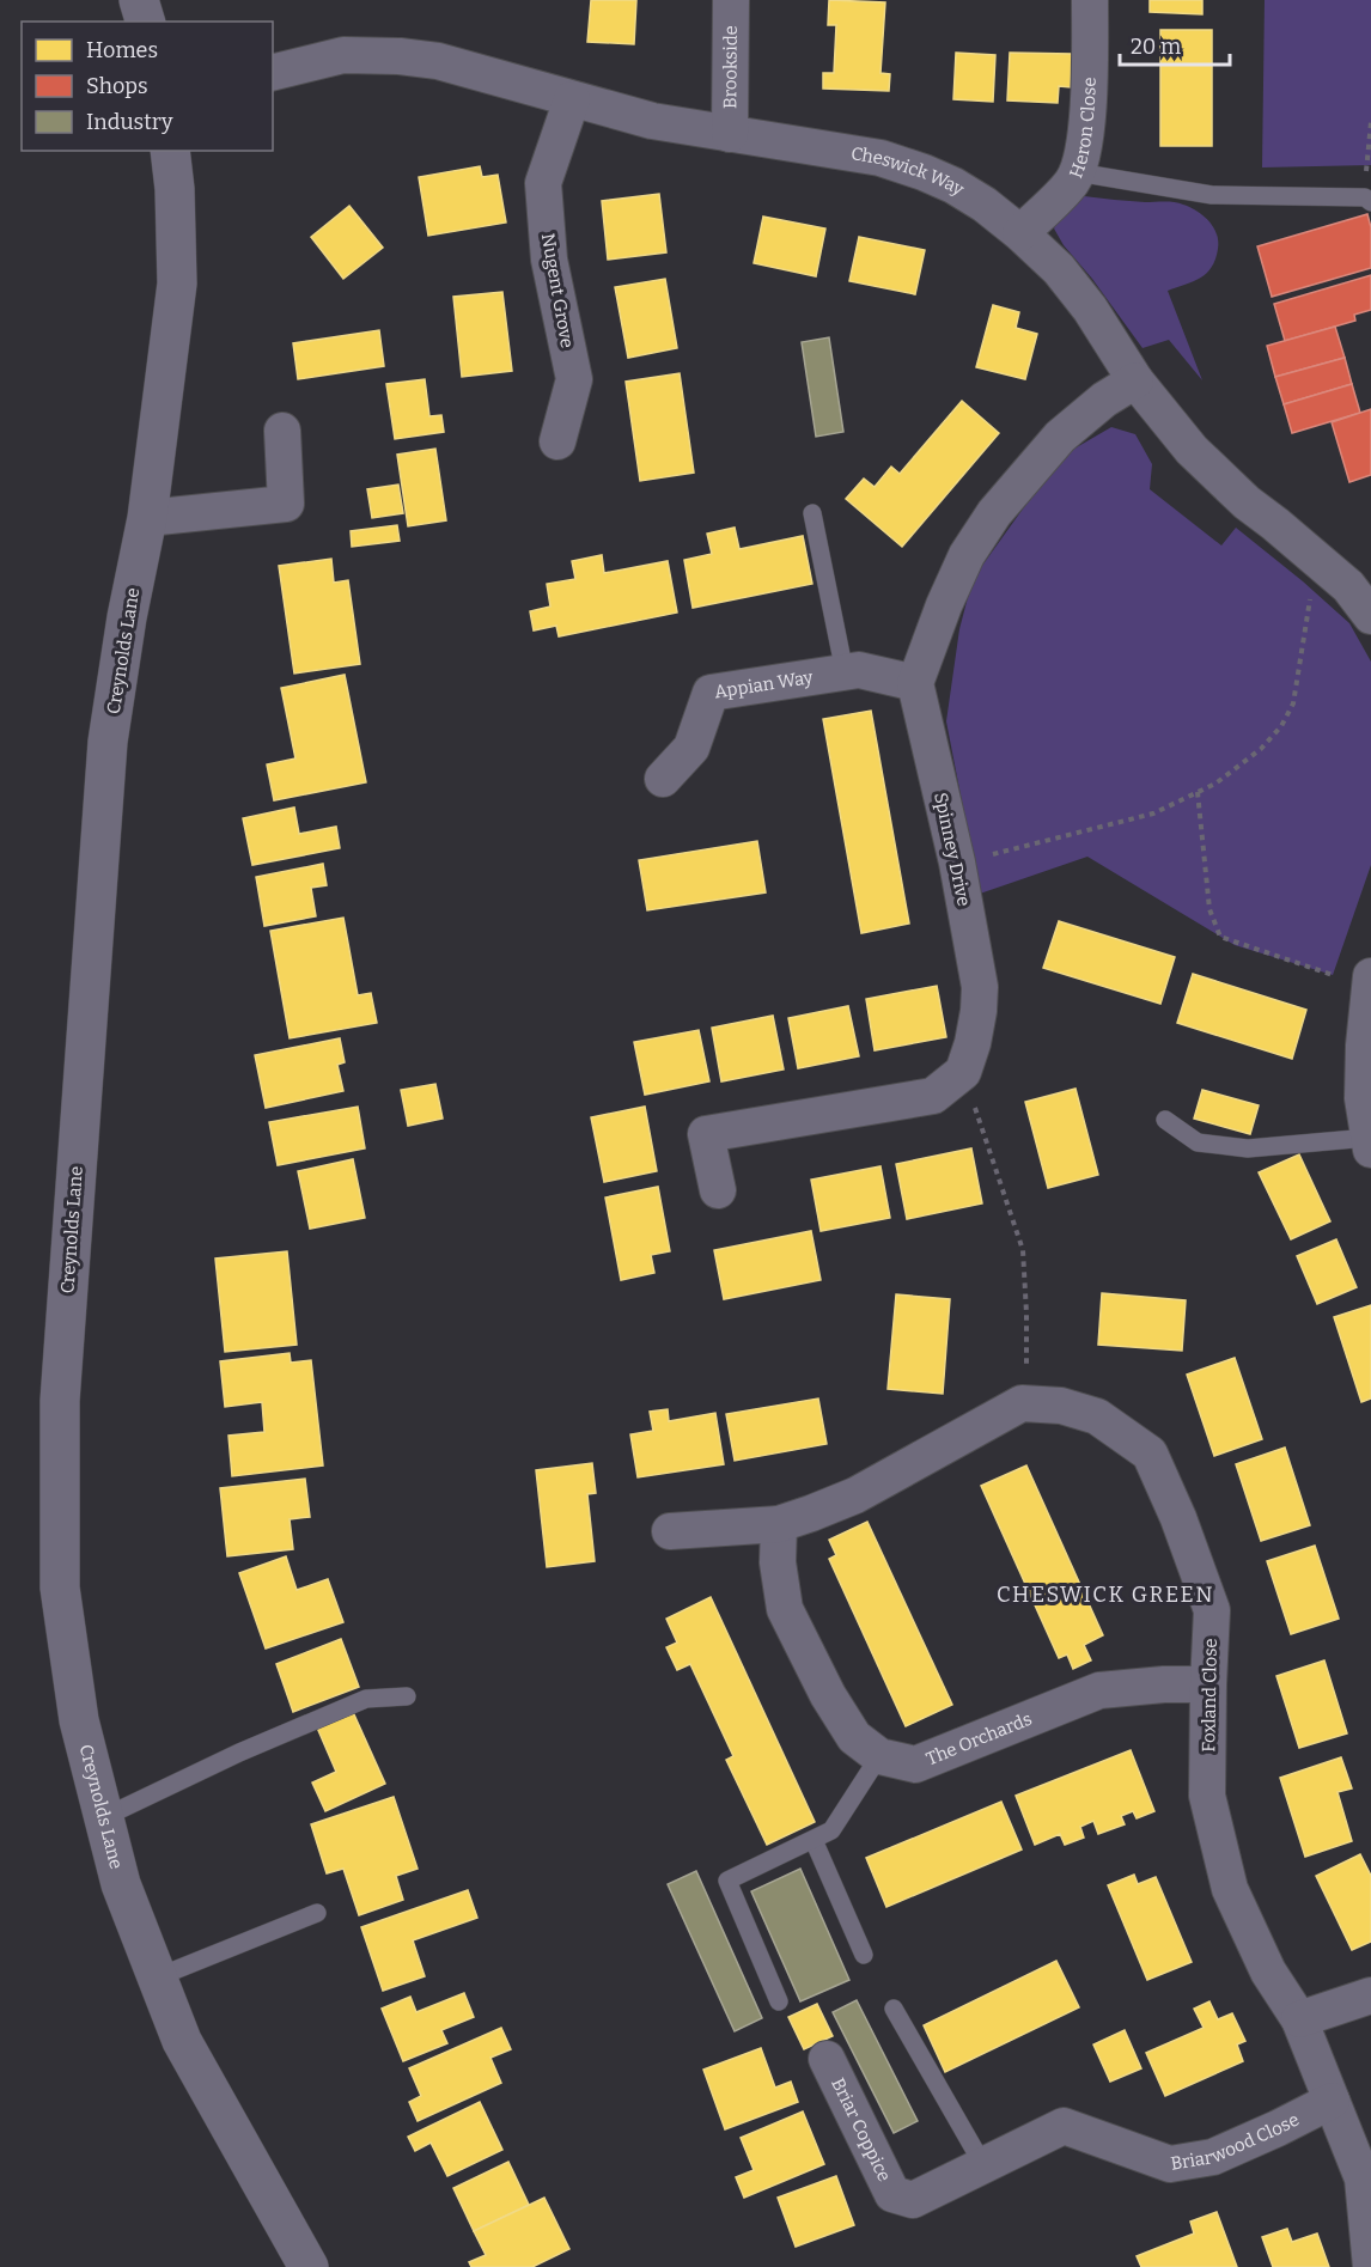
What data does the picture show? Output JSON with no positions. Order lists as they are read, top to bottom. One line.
{"streets":{"street":["Brookside","Heron Close","Cheswick Way","Nugent Grove","Creynolds Lane","Appian Way","Spinney Drive","Foxland Close","The Orchards","Briar Coppice","Briarwood Close"]},"crossings":[["Brookside","Cheswick Way"],["Heron Close","Cheswick Way"],["Cheswick Way","Nugent Grove"],["Appian Way","Spinney Drive"],["Foxland Close","The Orchards"],["Foxland Close","Briarwood Close"],["Briar Coppice","Briarwood Close"]],"districts":["CHESWICK GREEN"],"legend":["Homes","Shops","Industry"],"scale_bar":"20 m"}
